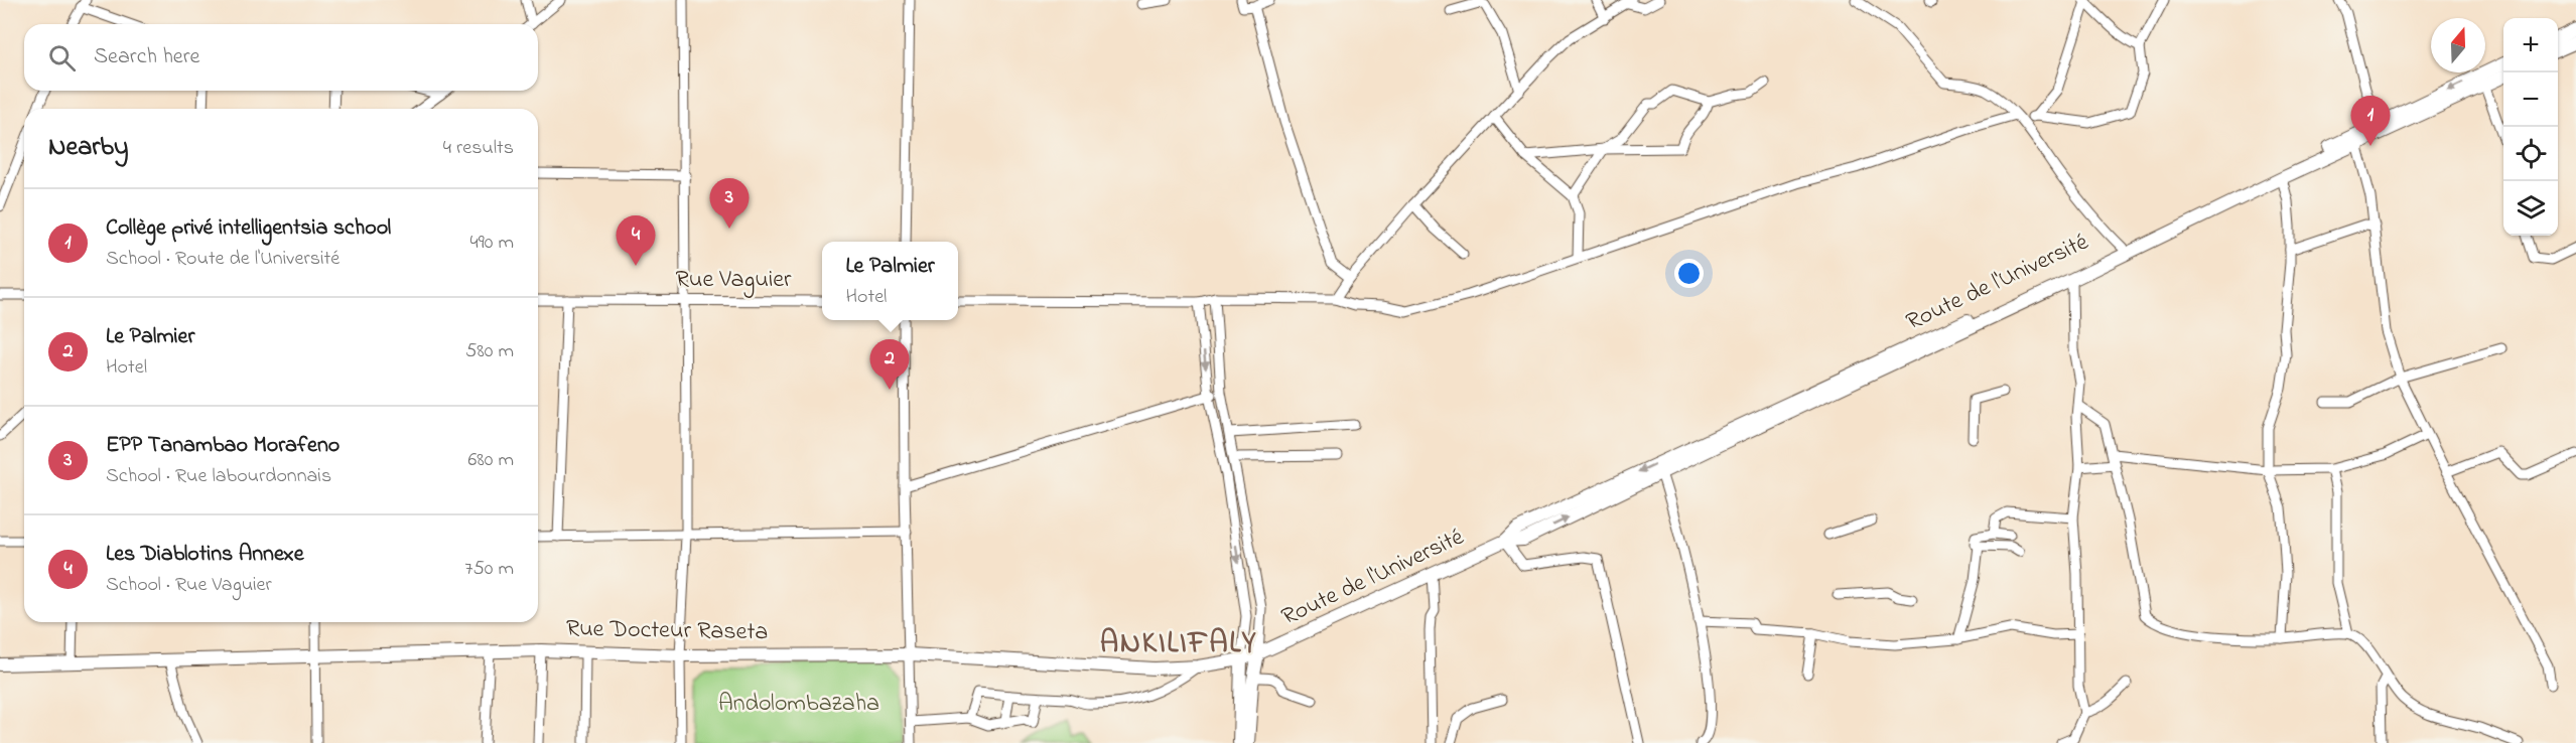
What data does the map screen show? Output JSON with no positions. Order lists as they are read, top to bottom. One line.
{"streets":{"main road":["Route de l'Université","Rue Docteur Raseta"],"street":["Rue Vaguier"]},"crossings":[["Route de l'Université","Rue Docteur Raseta"]],"districts":["ANKILIFALY"],"parks":["Andolombazaha"],"north":"top","page":{"map_buttons":["+","−"],"search":"Search here","pins":["1","3","4","2"],"heading":["Nearby","4 results"],"list":[{"mark":"1","name":"Collège privé intelligentsia school","note":"School · Route de l'Université","value":"490 m"},{"mark":"2","name":"Le Palmier","note":"Hotel","value":"580 m"},{"mark":"3","name":"EPP Tanambao Morafeno","note":"School · Rue labourdonnais","value":"680 m"},{"mark":"4","name":"Les Diablotins Annexe","note":"School · Rue Vaguier","value":"750 m"}],"popup":["Le Palmier","Hotel"]}}
